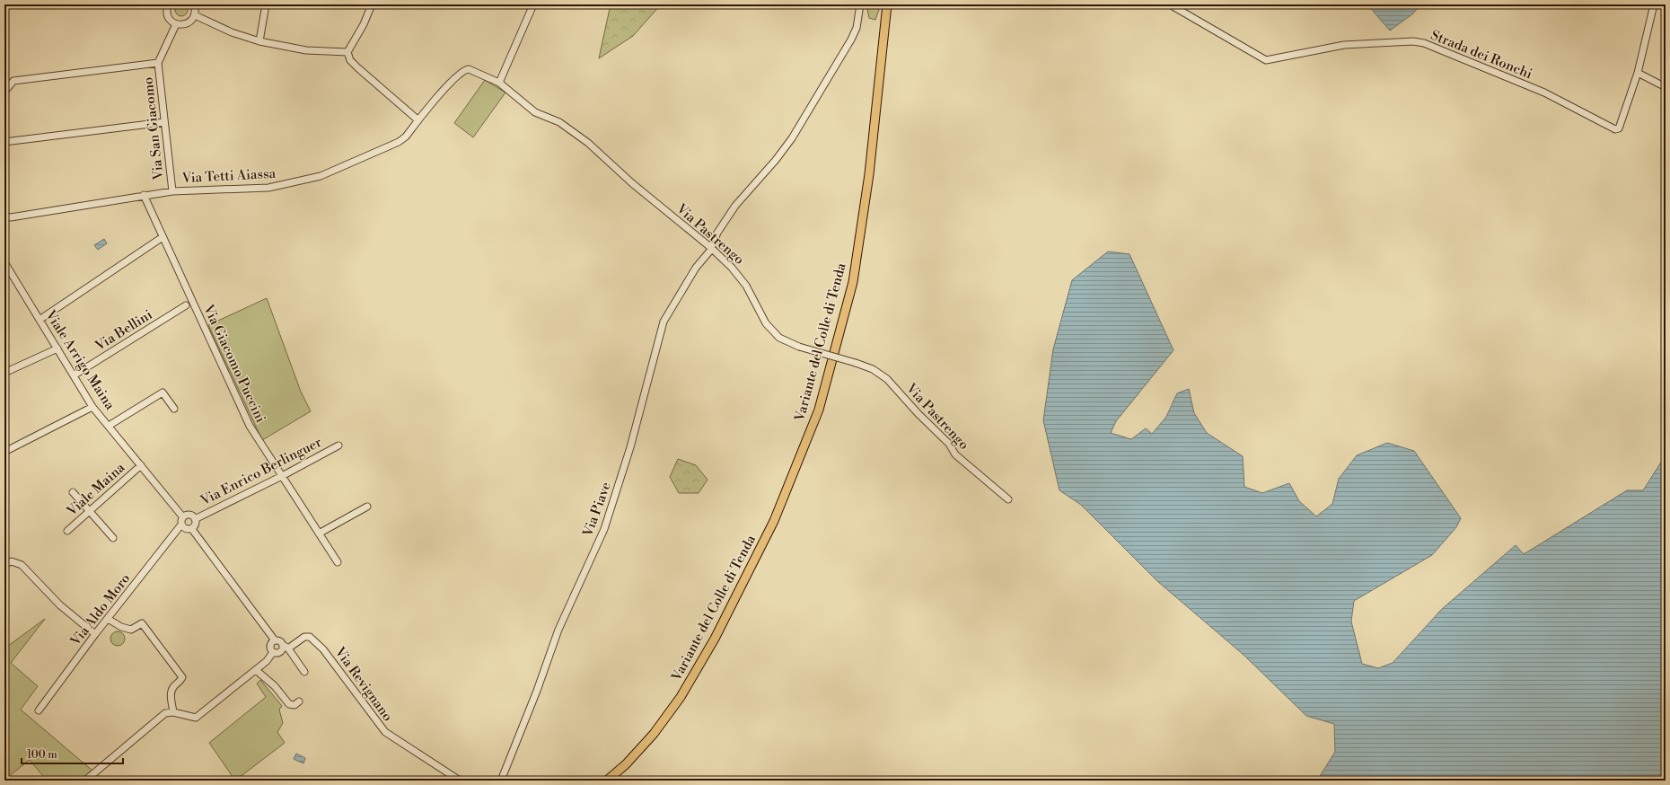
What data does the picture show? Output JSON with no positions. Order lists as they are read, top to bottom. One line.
{"streets":{"main road":["Variante del Colle di Tenda"],"street":["Strada dei Ronchi","Via San Giacomo","Via Tetti Aiassa","Via Pastrengo","Via Bellini","Viale Arrigo Maina","Via Giacomo Puccini","Via Enrico Berlinguer","Viale Maina","Via Piave","Via Aldo Moro","Via Revignano"]},"crossings":[["Via San Giacomo","Via Tetti Aiassa"],["Via Tetti Aiassa","Via Pastrengo"],["Via Tetti Aiassa","Via Giacomo Puccini"],["Via Pastrengo","Via Piave"],["Via Bellini","Viale Arrigo Maina"],["Viale Arrigo Maina","Via Enrico Berlinguer"],["Viale Arrigo Maina","Viale Maina"],["Viale Arrigo Maina","Via Aldo Moro"],["Via Giacomo Puccini","Via Enrico Berlinguer"],["Via Enrico Berlinguer","Via Aldo Moro"]],"scale_bar":"100 m"}
